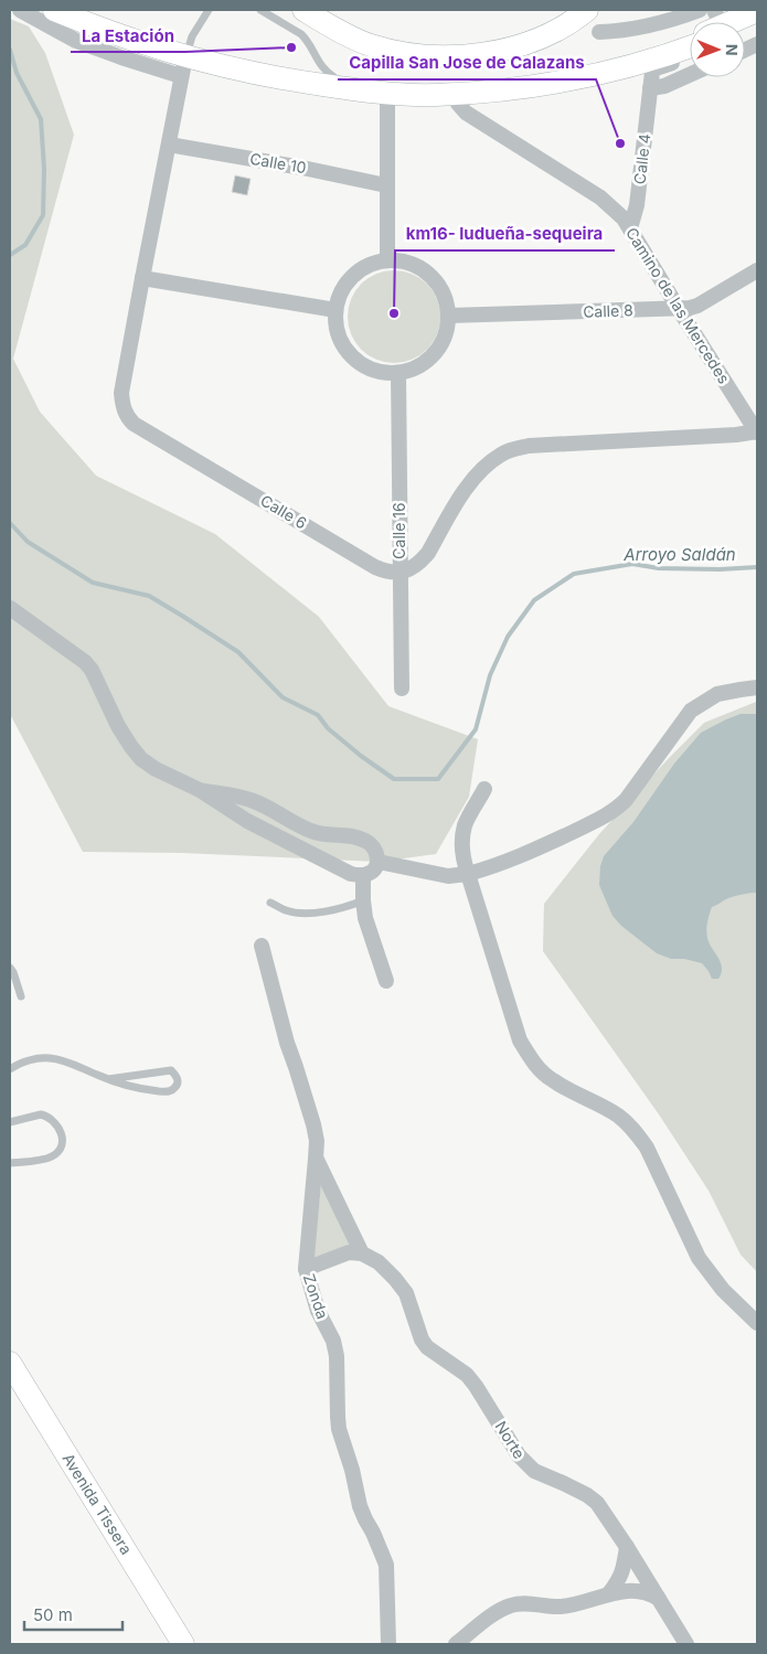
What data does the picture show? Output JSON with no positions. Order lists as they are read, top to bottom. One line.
{"streets":{"main road":["Avenida Tissera"],"street":["Calle 4","Calle 10","Camino de las Mercedes","Calle 8","Calle 6","Calle 16","Zonda","Norte"]},"crossings":[["Calle 4","Camino de las Mercedes"],["Calle 10","Calle 6"],["Camino de las Mercedes","Calle 8"],["Calle 8","Calle 16"],["Calle 6","Calle 16"],["Zonda","Norte"]],"water":["Arroyo Saldán"],"places":["La Estación","Capilla San Jose de Calazans","km16- ludueña-sequeira"],"scale_bar":"50 m","north":"right"}
